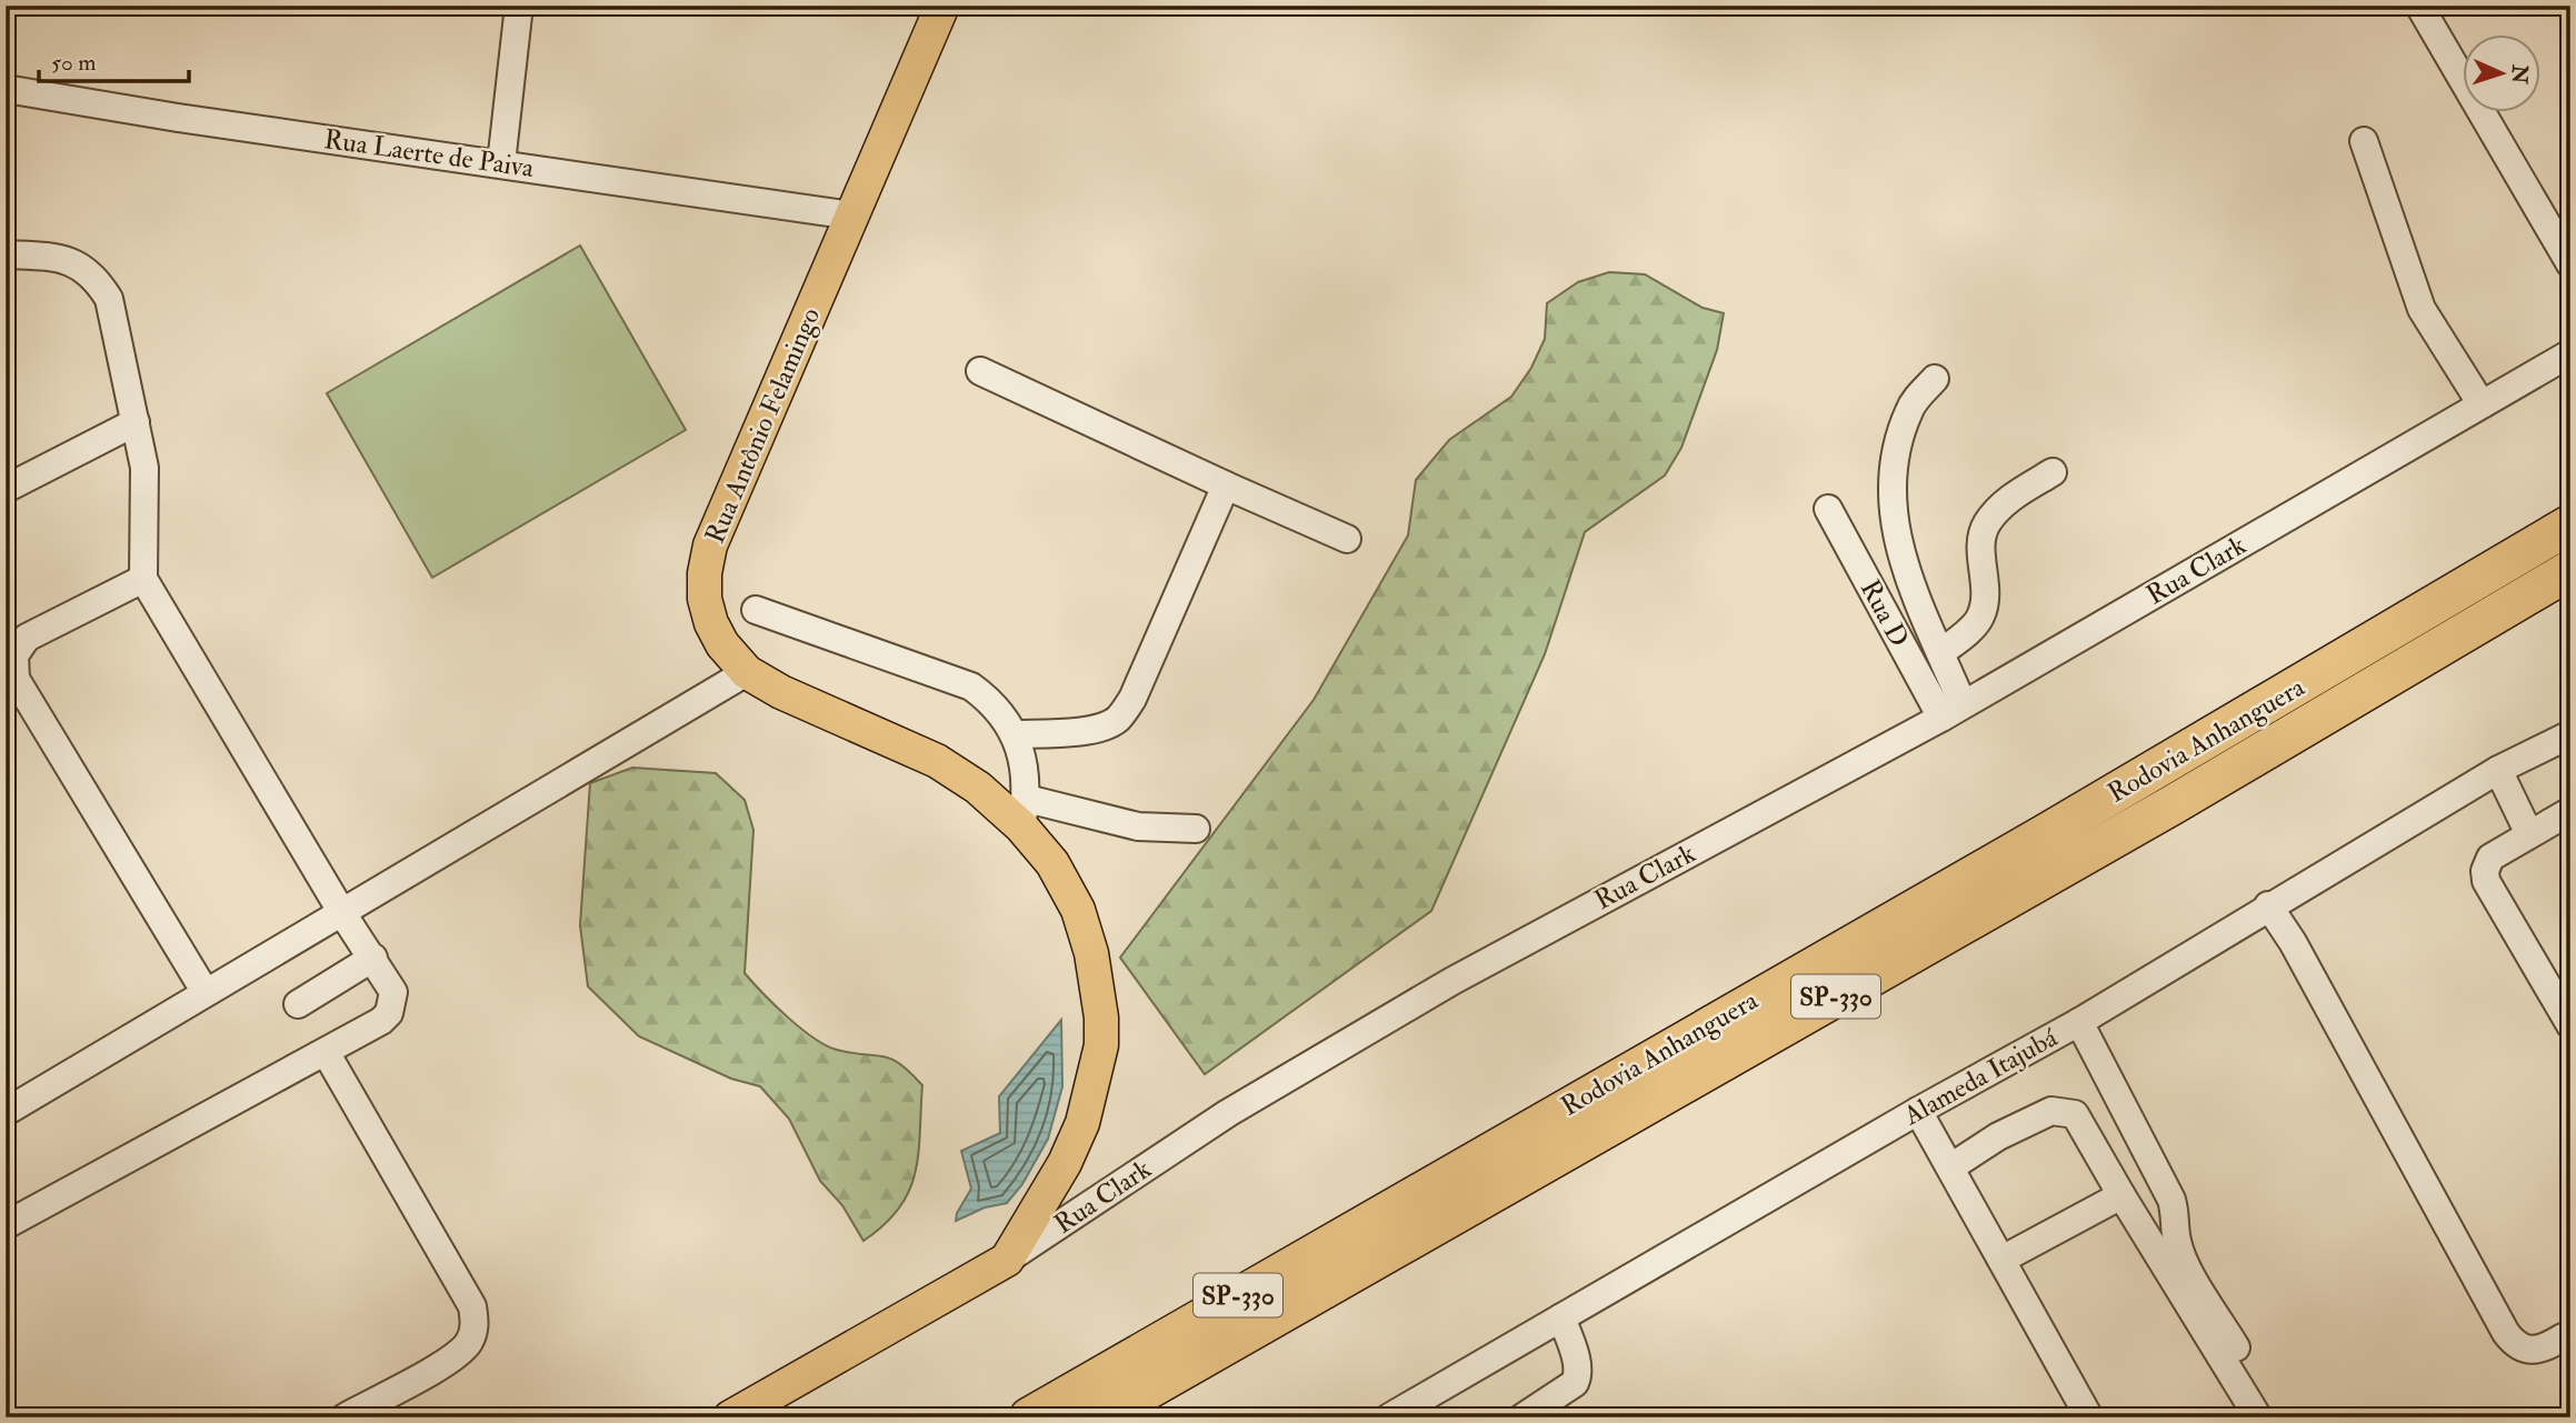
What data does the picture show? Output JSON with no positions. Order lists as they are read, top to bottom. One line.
{"streets":{"highway":["Rodovia Anhanguera","SP-330"],"main road":["Rua Antônio Felamingo","Rua Clark"],"street":["Rua Laerte de Paiva","Rua D","Alameda Itajubá"]},"crossings":[["Rua Laerte de Paiva","Rua Antônio Felamingo"],["Rua Antônio Felamingo","Rua Clark"],["Rua Clark","Rua D"]],"scale_bar":"50 m","north":"right"}
